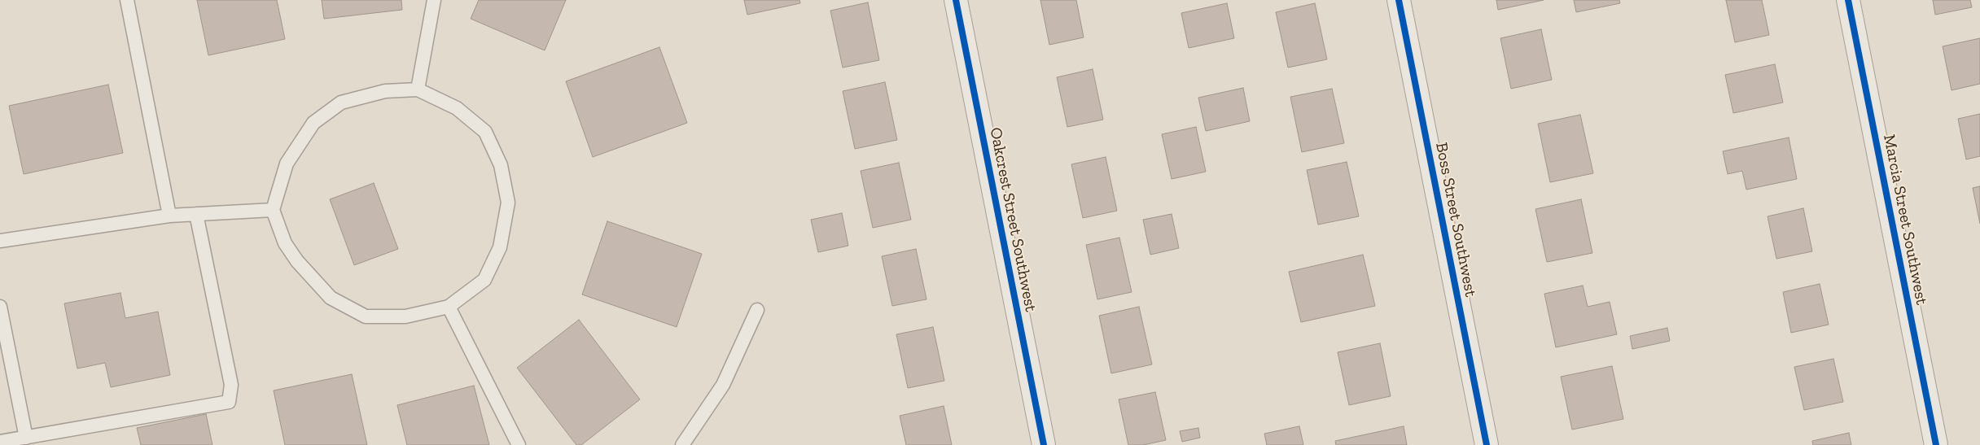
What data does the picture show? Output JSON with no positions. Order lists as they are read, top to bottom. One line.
{"streets":{"street":["Oakcrest Street Southwest","Boss Street Southwest","Marcia Street Southwest"]}}
